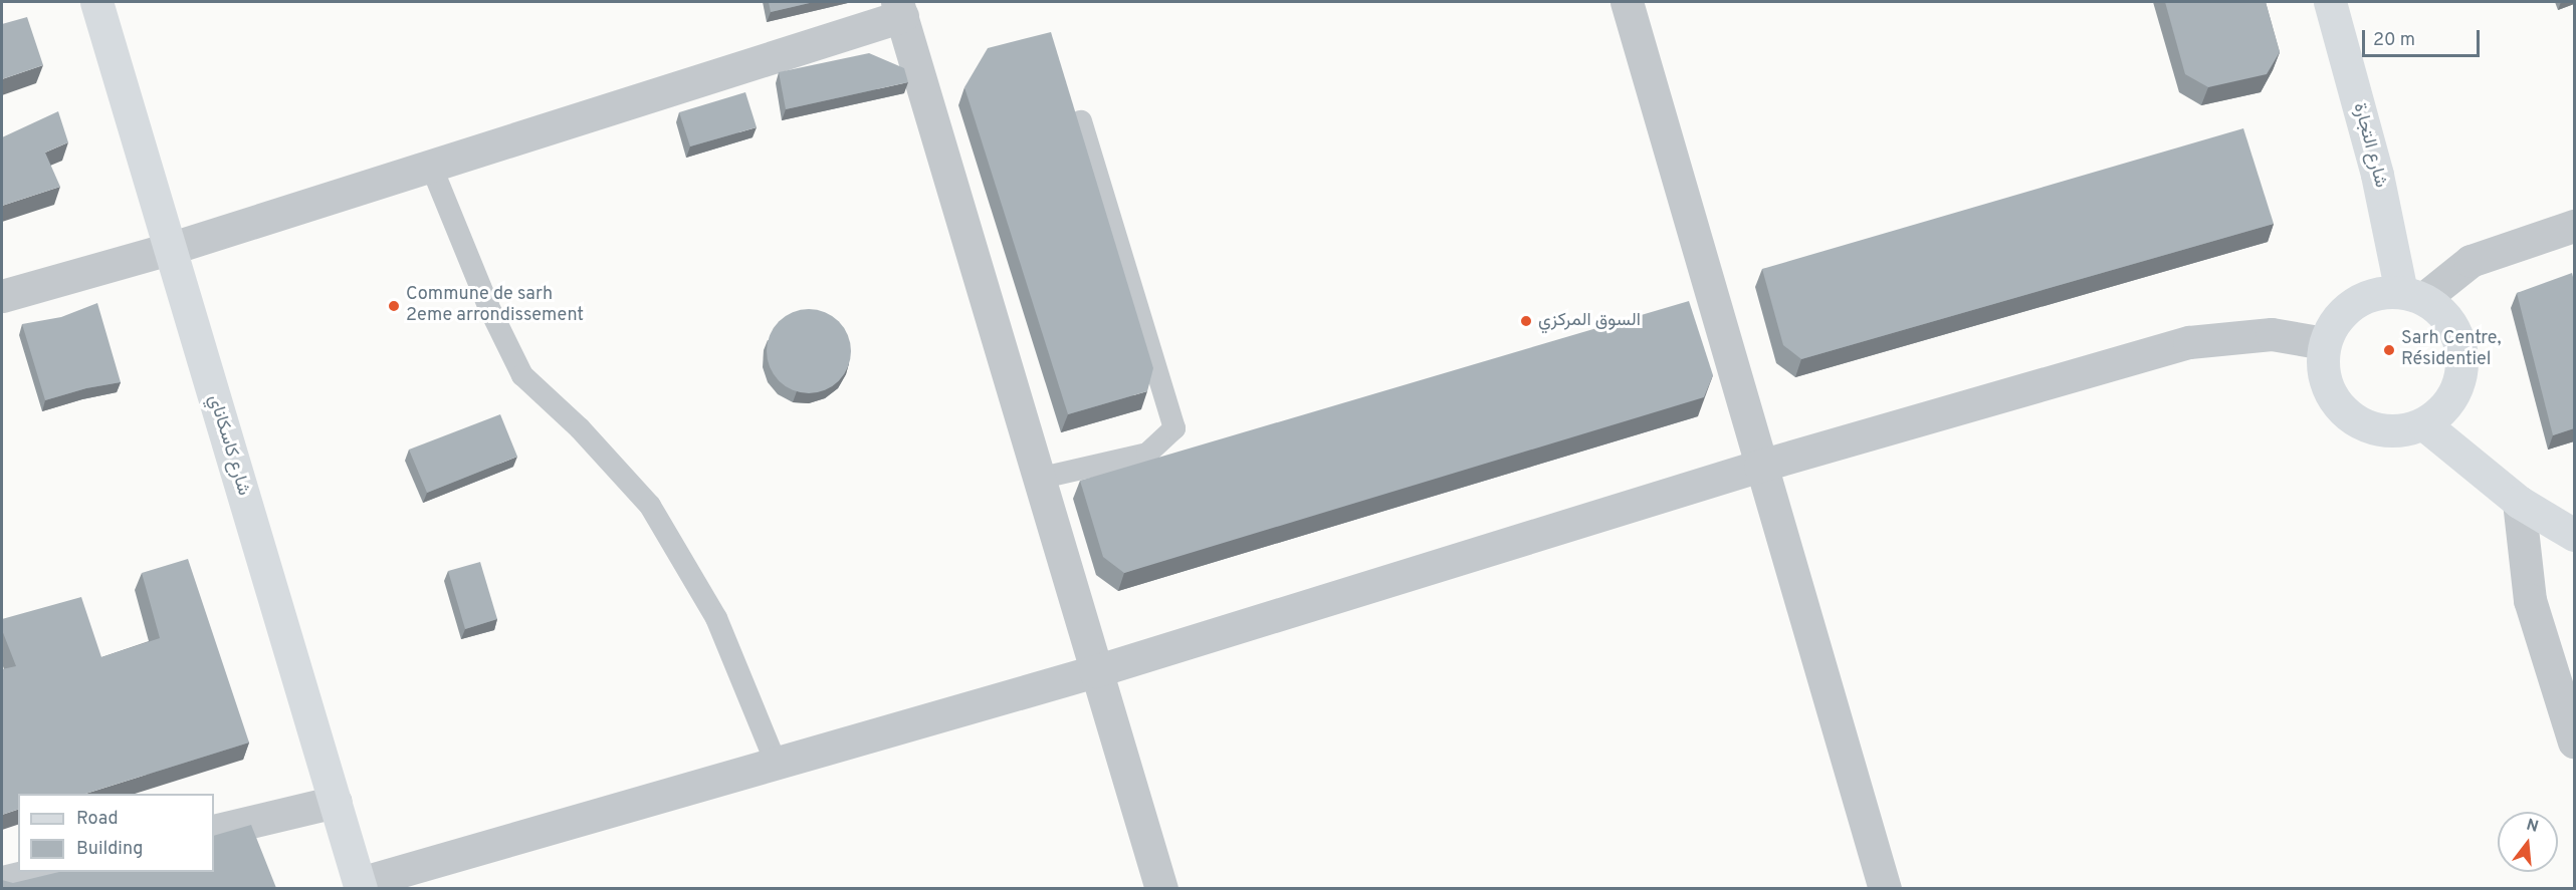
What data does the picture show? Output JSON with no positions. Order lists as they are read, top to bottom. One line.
{"streets":{"street":["شارع التجارة","شارع كاسكاناي"]},"places":["Commune de sarh 2eme arrondissement","السوق المركزي","Sarh Centre, Résidentiel"],"legend":["Road","Building"],"scale_bar":"20 m","north":"top"}
